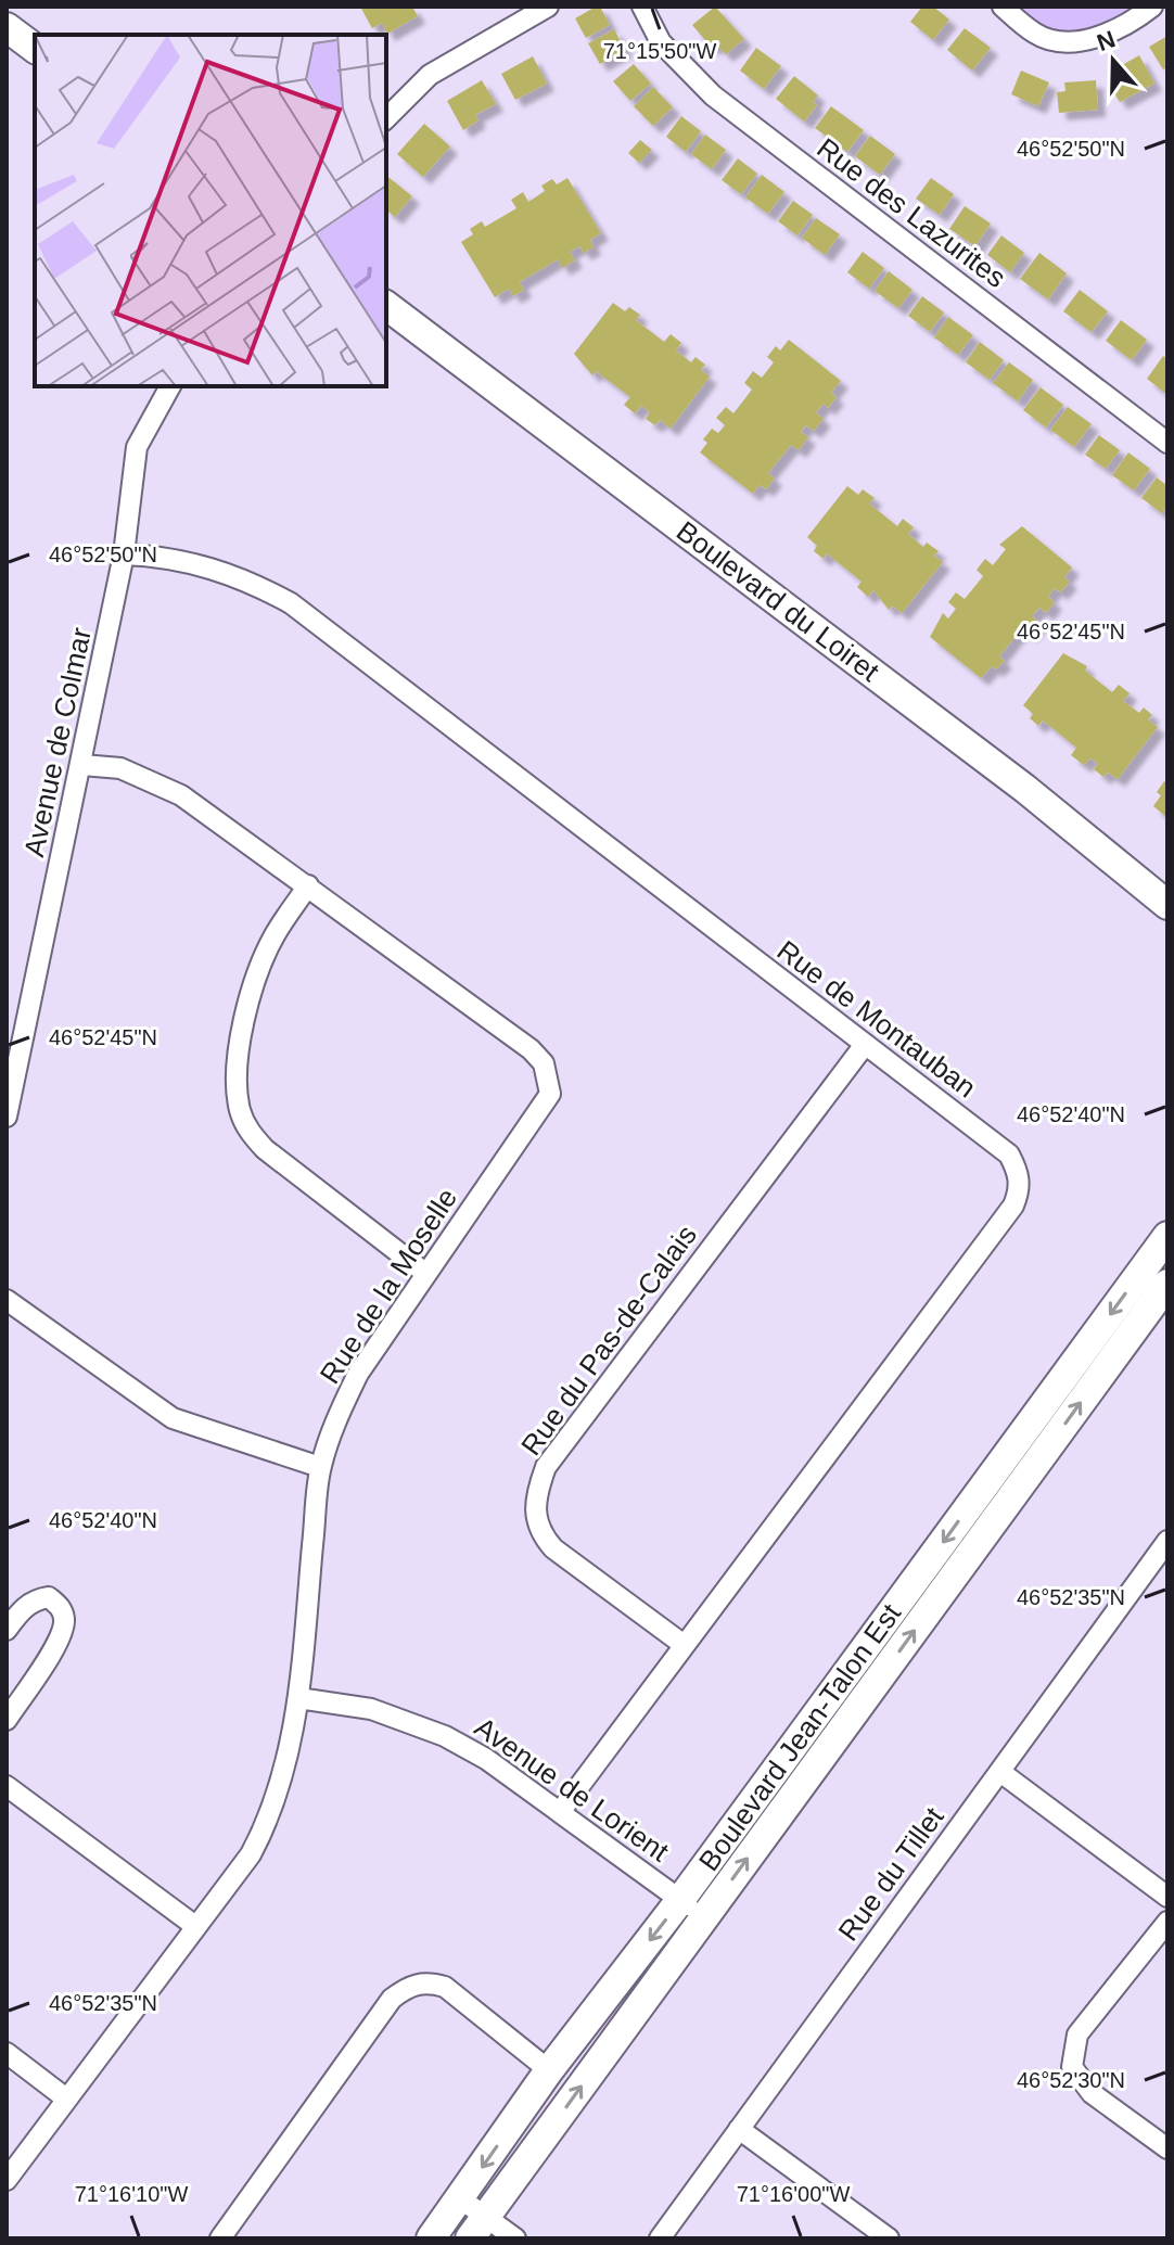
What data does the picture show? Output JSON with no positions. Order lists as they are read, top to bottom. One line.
{"streets":{"street":["Rue des Lazurites","Boulevard du Loiret","Avenue de Colmar","Rue de Montauban","Rue de la Moselle","Rue du Pas-de-Calais","Boulevard Jean-Talon Est","Avenue de Lorient","Rue du Tillet"]},"crossings":[["Avenue de Colmar","Rue de Montauban"],["Avenue de Colmar","Rue de la Moselle"],["Rue de Montauban","Rue du Pas-de-Calais"],["Rue de Montauban","Avenue de Lorient"],["Rue de la Moselle","Avenue de Lorient"],["Boulevard Jean-Talon Est","Avenue de Lorient"]],"north":"top","coordinates":["71°15'50\"W","46°52'50\"N","46°52'45\"N","46°52'40\"N","46°52'35\"N","46°52'30\"N","71°16'10\"W","71°16'00\"W"]}
